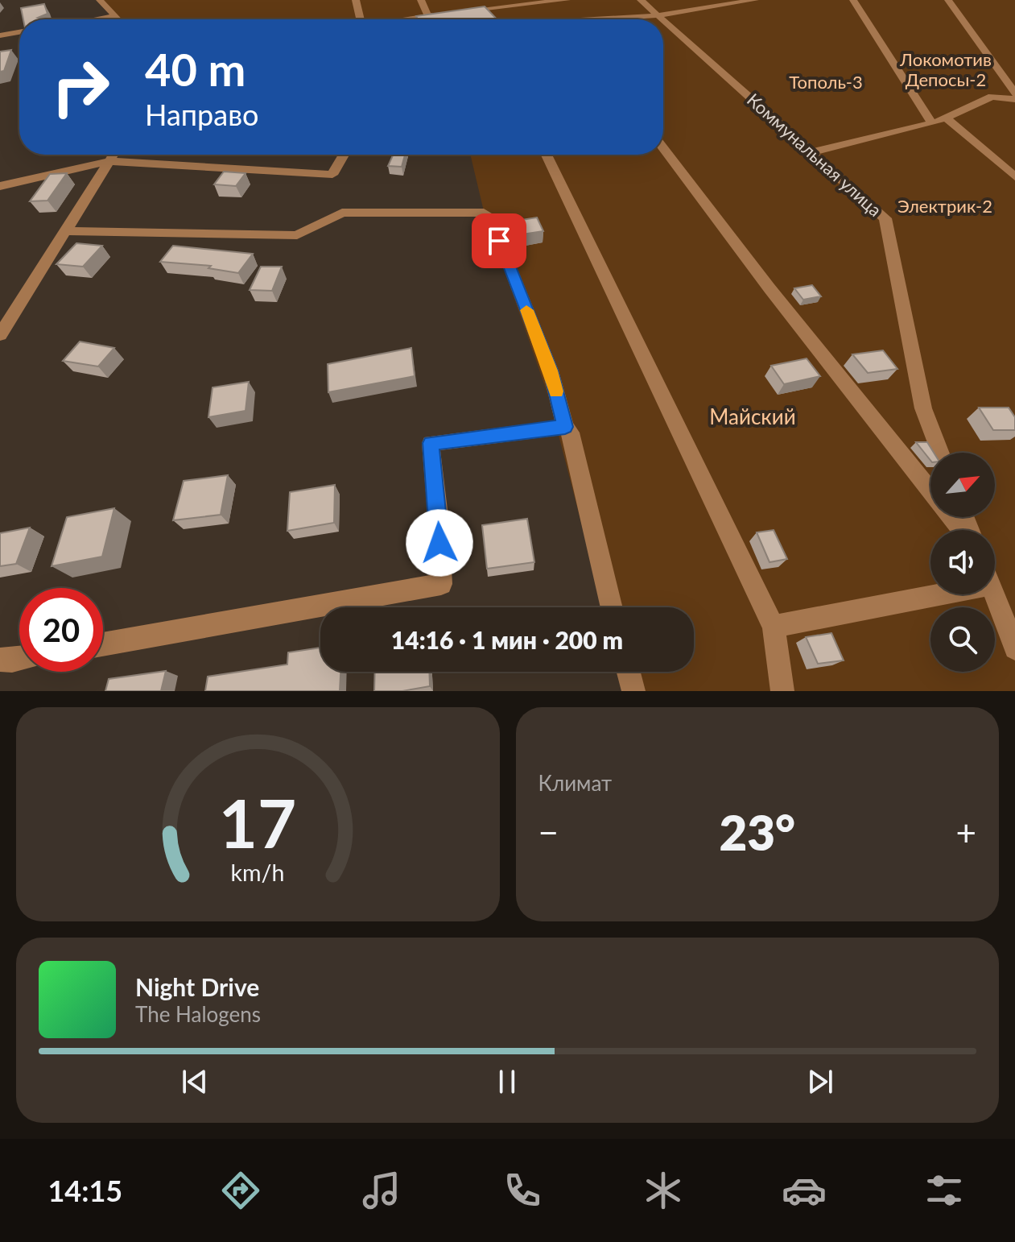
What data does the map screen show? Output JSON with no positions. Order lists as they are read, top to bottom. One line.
{"streets":{"lane":["Коммунальная улица"]},"parks":["Локомотив Депосы-2","Тополь-3","Электрик-2","Майский"],"north":"top right","page":{"turn":["40 m","Направо"],"limit":"20","trip":"14:16 · 1 мин · 200 m","tile":"Климат","heat":["−","23°","+"],"song":["Night Drive","The Halogens"],"tabs":"14:15","gauge":["17","km/h"]}}
